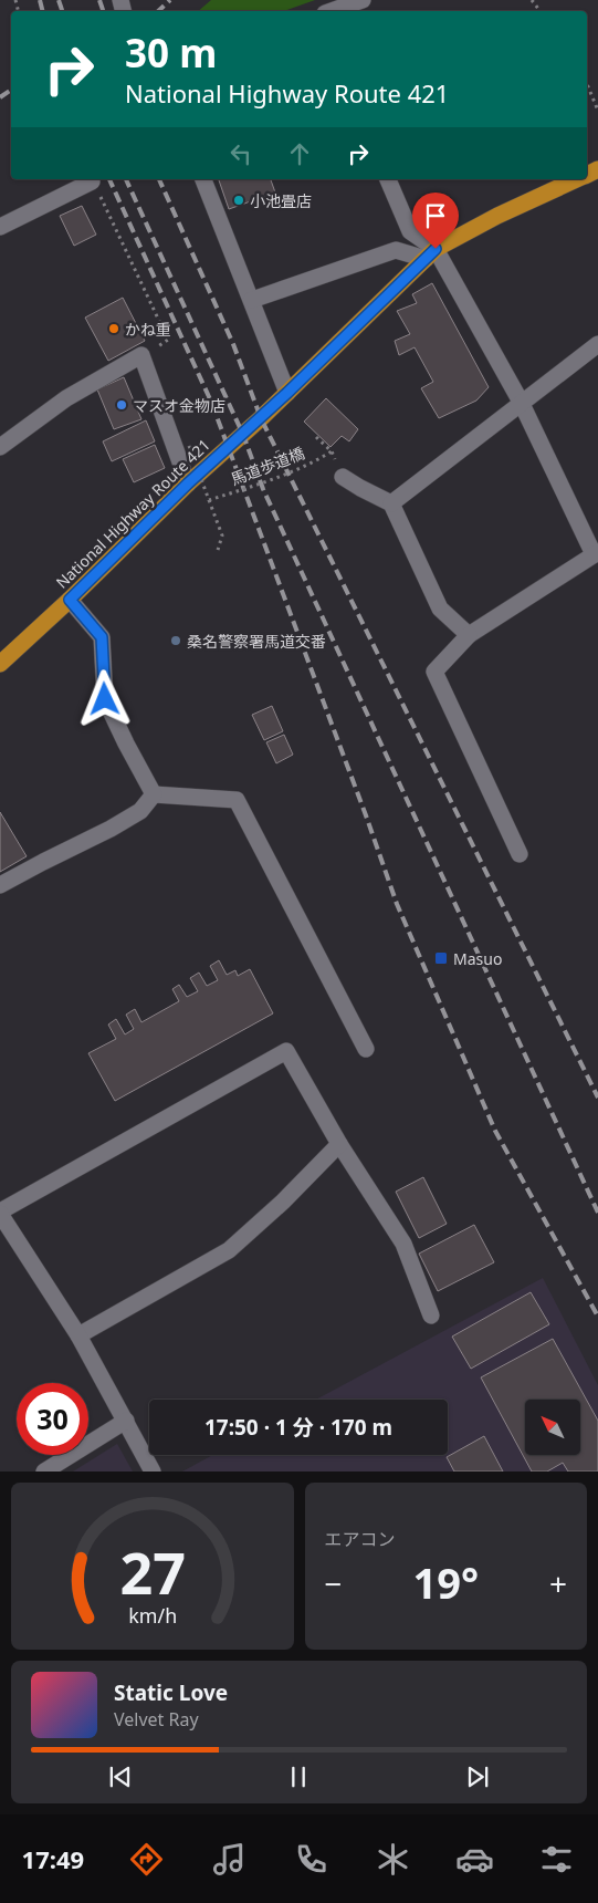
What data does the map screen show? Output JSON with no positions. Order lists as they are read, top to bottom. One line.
{"streets":{"highway":["National Highway Route 421"],"path":["馬道歩道橋"]},"places":{"other":["小池畳店","かね重","マスオ金物店","桑名警察署馬道交番"],"transit":["Masuo"]},"north":"top left","page":{"turn":["30 m","National Highway Route 421"],"limit":"30","trip":"17:50 · 1 分 · 170 m","tile":"エアコン","heat":["−","19°","+"],"song":["Static Love","Velvet Ray"],"tabs":"17:49","gauge":["27","km/h"]}}
